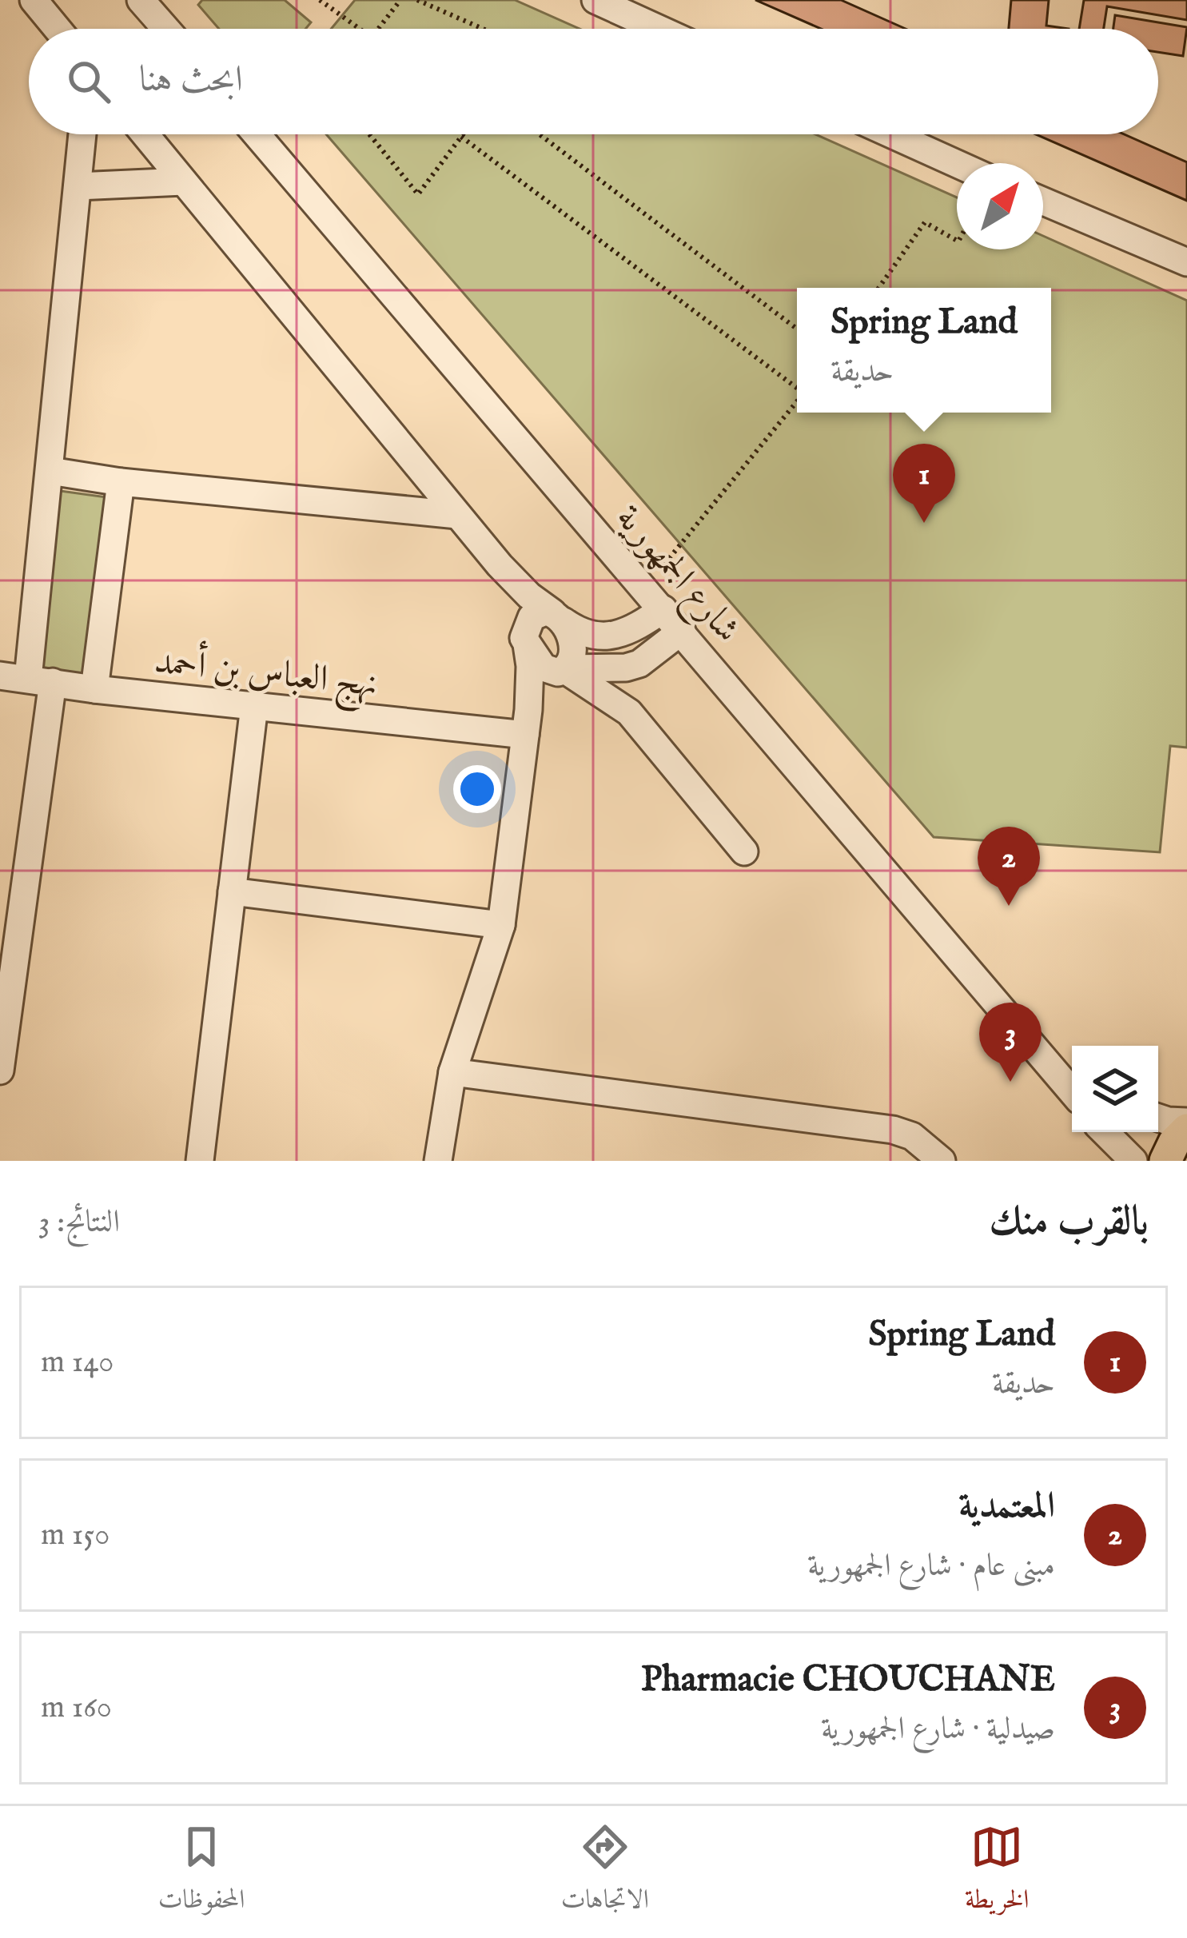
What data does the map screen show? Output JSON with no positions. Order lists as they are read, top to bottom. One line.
{"streets":{"street":["شارع الجمهورية","نهج العباس بن أحمد"]},"north":"top right","page":{"search":"ابحث هنا","popup":["Spring Land","حديقة"],"pins":["1","2","3"],"heading":["بالقرب منك","النتائج: 3"],"list":[{"mark":"1","name":"Spring Land","note":"حديقة","value":"140 m"},{"mark":"2","name":"المعتمدية","note":"مبنى عام · شارع الجمهورية","value":"150 m"},{"mark":"3","name":"Pharmacie CHOUCHANE","note":"صيدلية · شارع الجمهورية","value":"160 m"}],"nav":["الخريطة","الاتجاهات","المحفوظات"]}}
